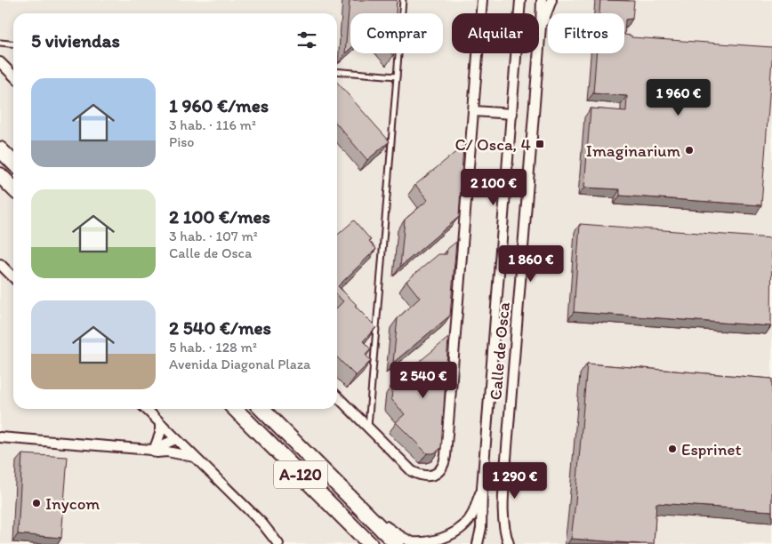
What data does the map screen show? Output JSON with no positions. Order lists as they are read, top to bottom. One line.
{"streets":{"main road":["A-120"],"street":["Calle de Osca"]},"places":{"transit":["C/ Osca, 4"],"other":["Imaginarium","Esprinet","Inycom"]},"page":{"chip":["Comprar","Alquilar","Filtros"],"heading":"5 viviendas","list":[{"name":"1 960 €/mes","note":"3 hab. · 116 m² · Piso"},{"name":"2 100 €/mes","note":"3 hab. · 107 m² · Calle de Osca"},{"name":"2 540 €/mes","note":"5 hab. · 128 m² · Avenida Diagonal Plaza"}],"price":["1 960 €","2 100 €","1 860 €","2 540 €","1 290 €"]}}
